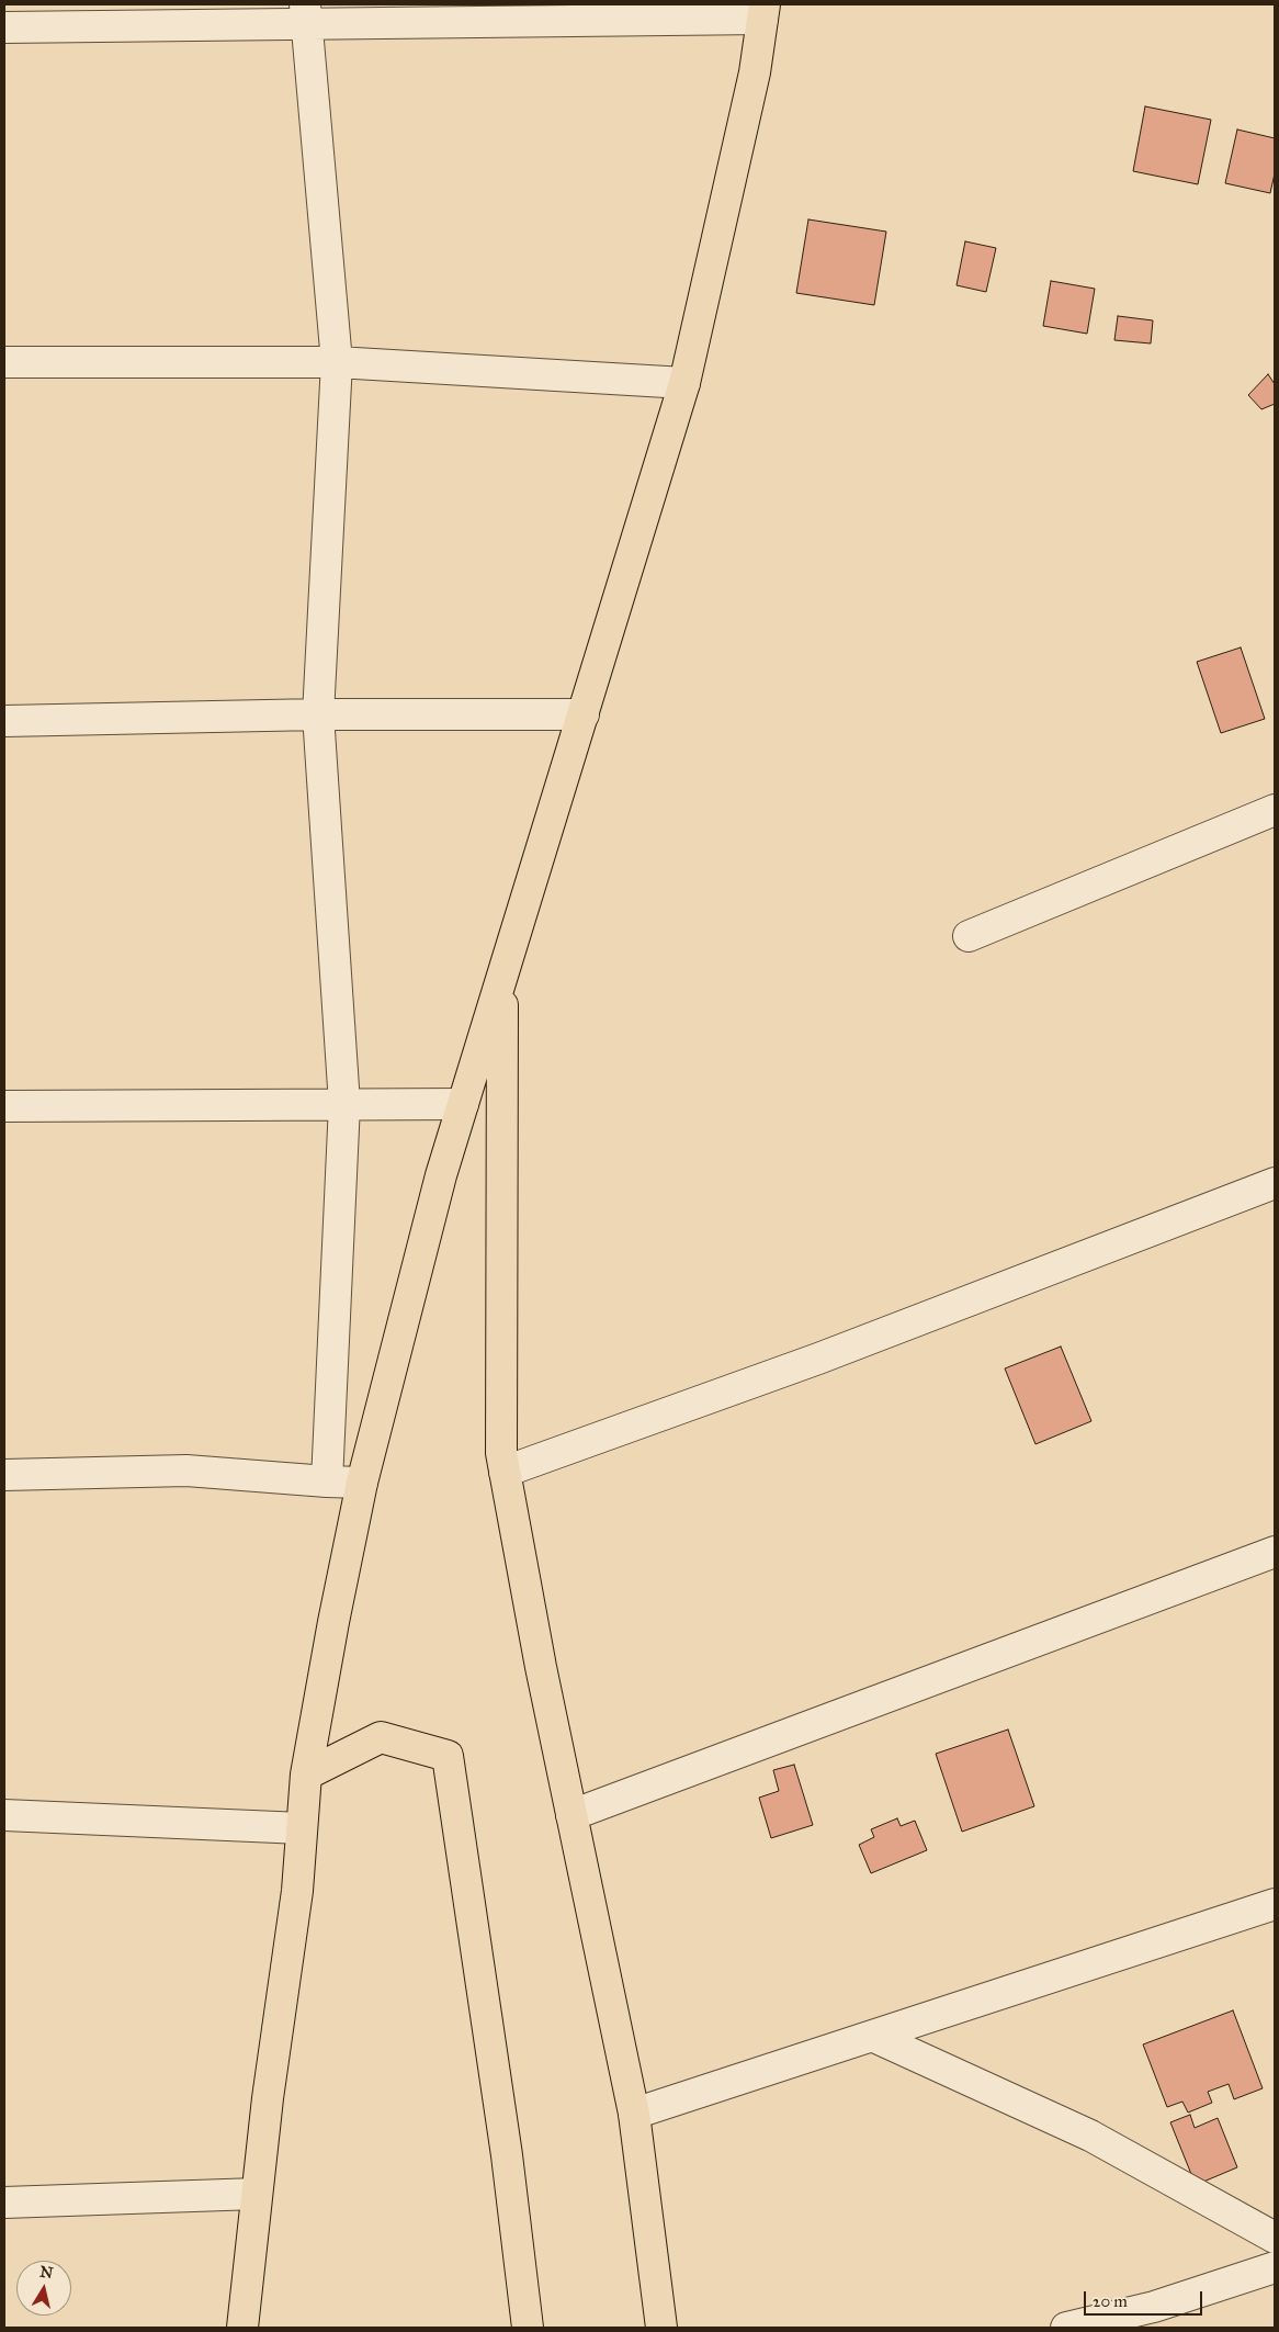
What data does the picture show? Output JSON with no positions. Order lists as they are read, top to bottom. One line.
{"scale_bar":"20 m","north":"top"}
